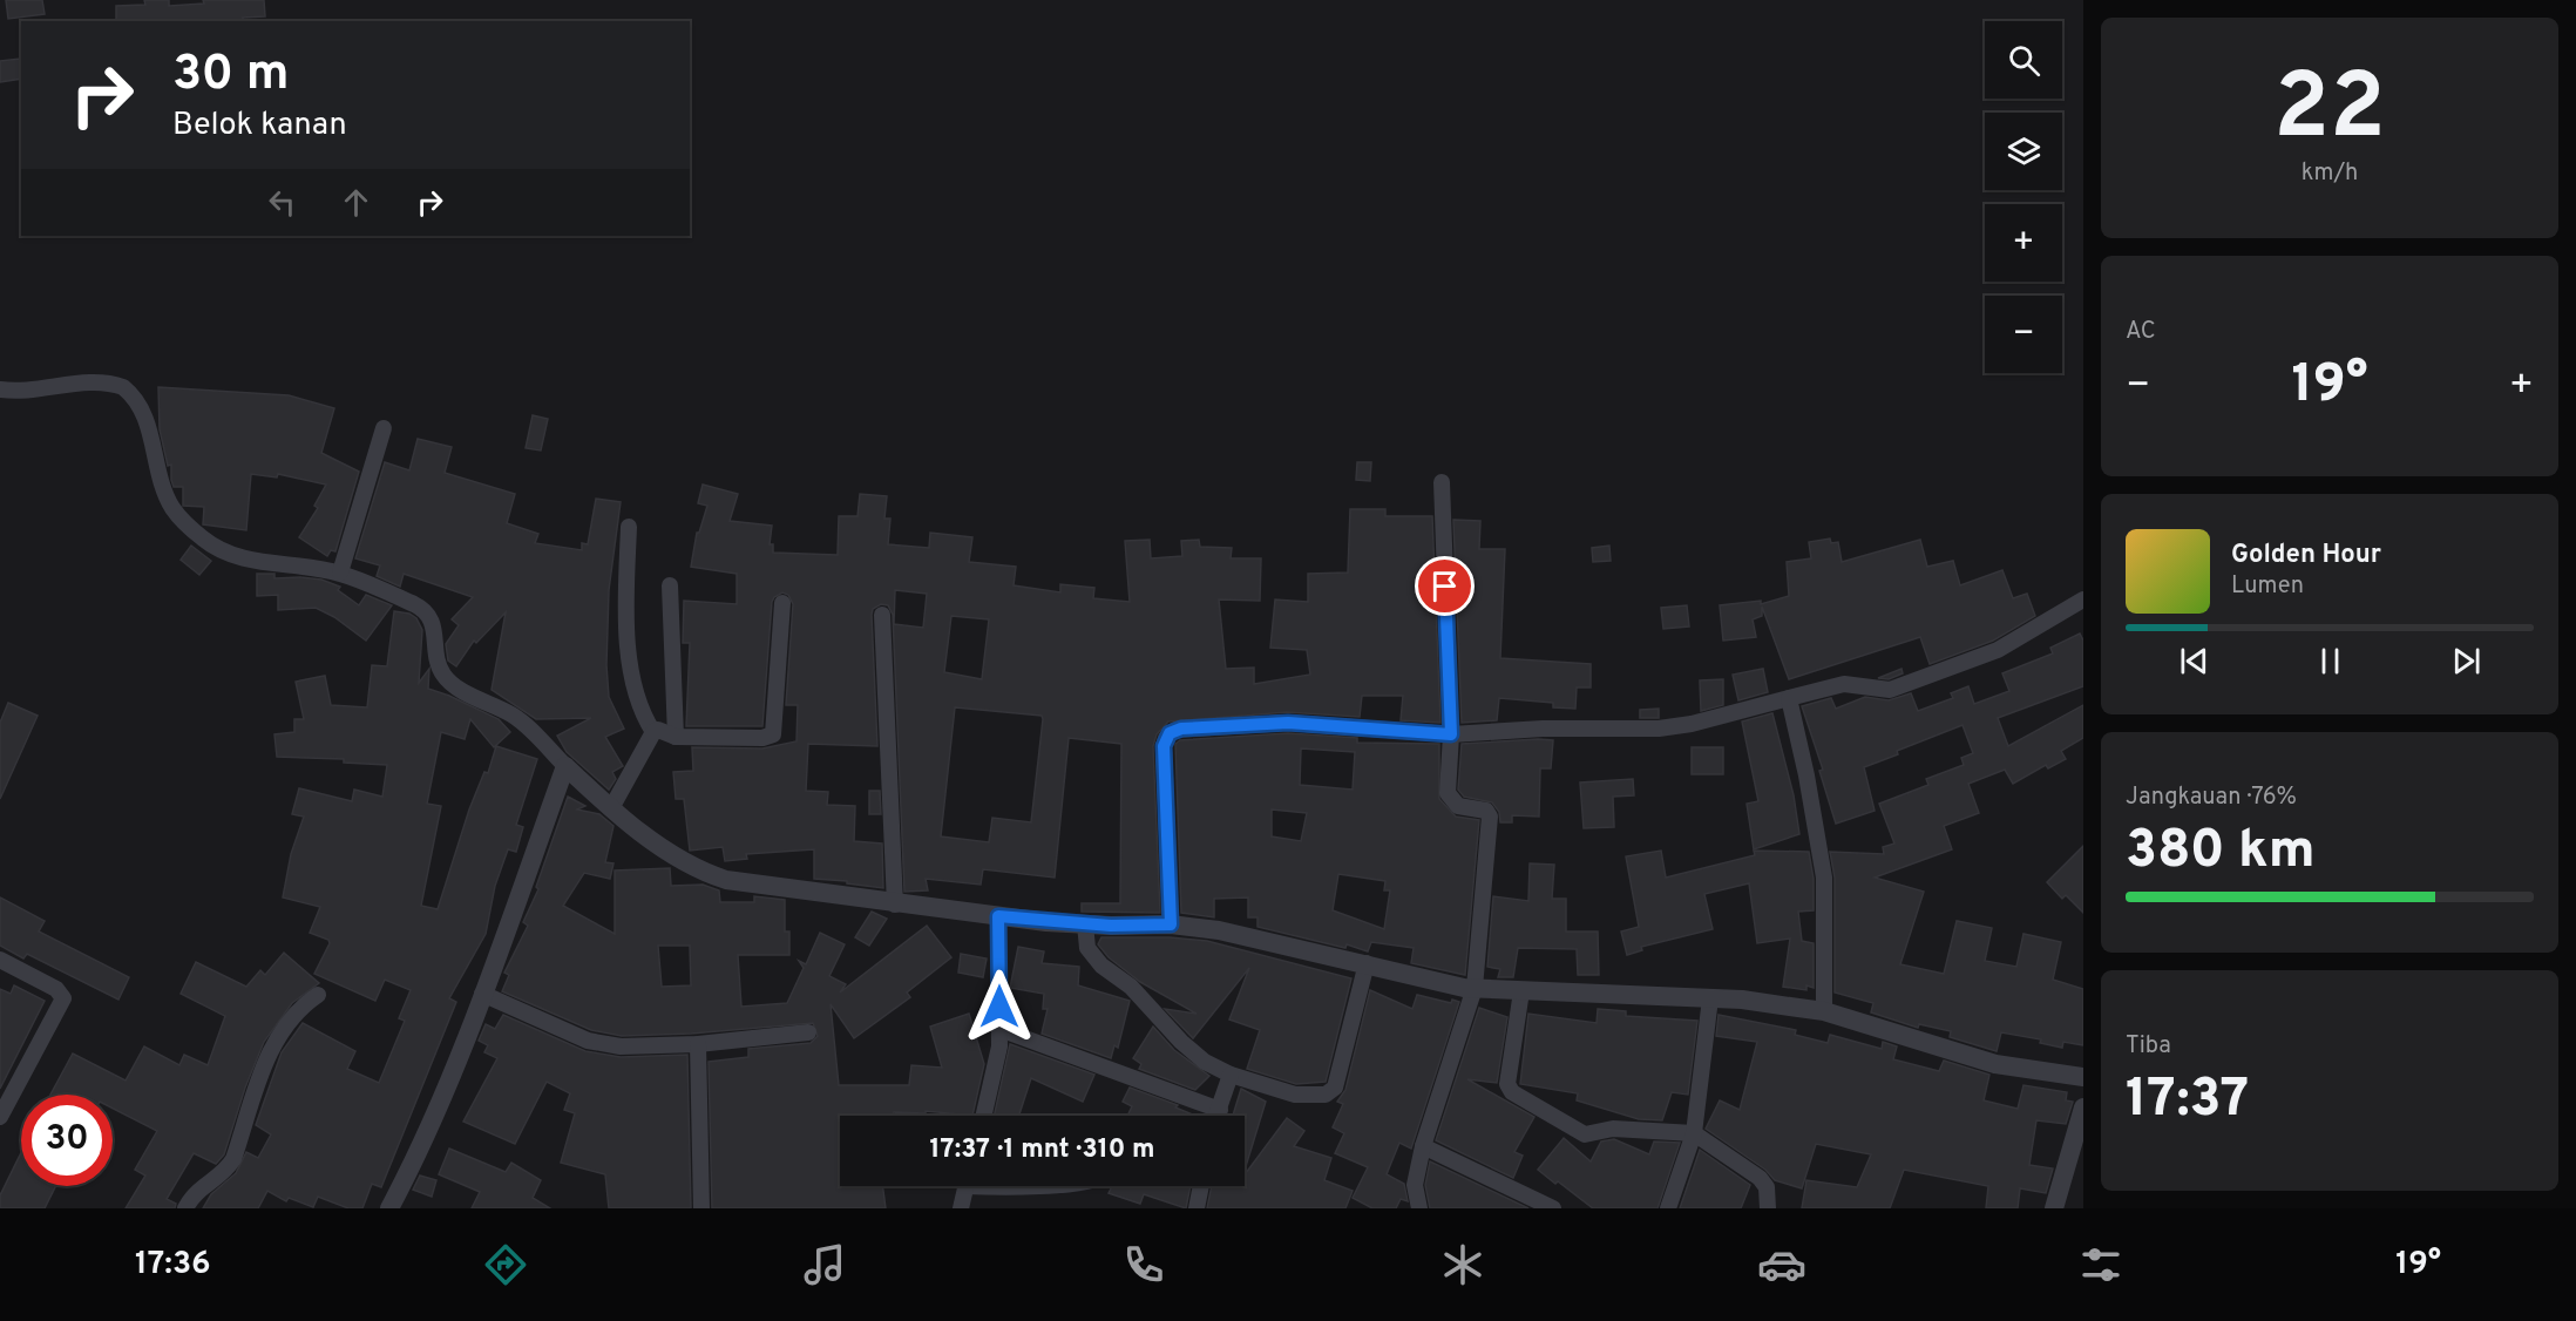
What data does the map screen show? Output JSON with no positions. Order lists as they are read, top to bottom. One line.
{"page":{"tile":[["22","km/h"],"AC",["Jangkauan · 76%","380 km"],["Tiba","17:37"]],"map_buttons":["+","−"],"turn":["30 m","Belok kanan"],"heat":["−","19°","+"],"song":["Golden Hour","Lumen"],"limit":"30","trip":"17:37 · 1 mnt · 310 m","tabs":["17:36","19°"]}}
